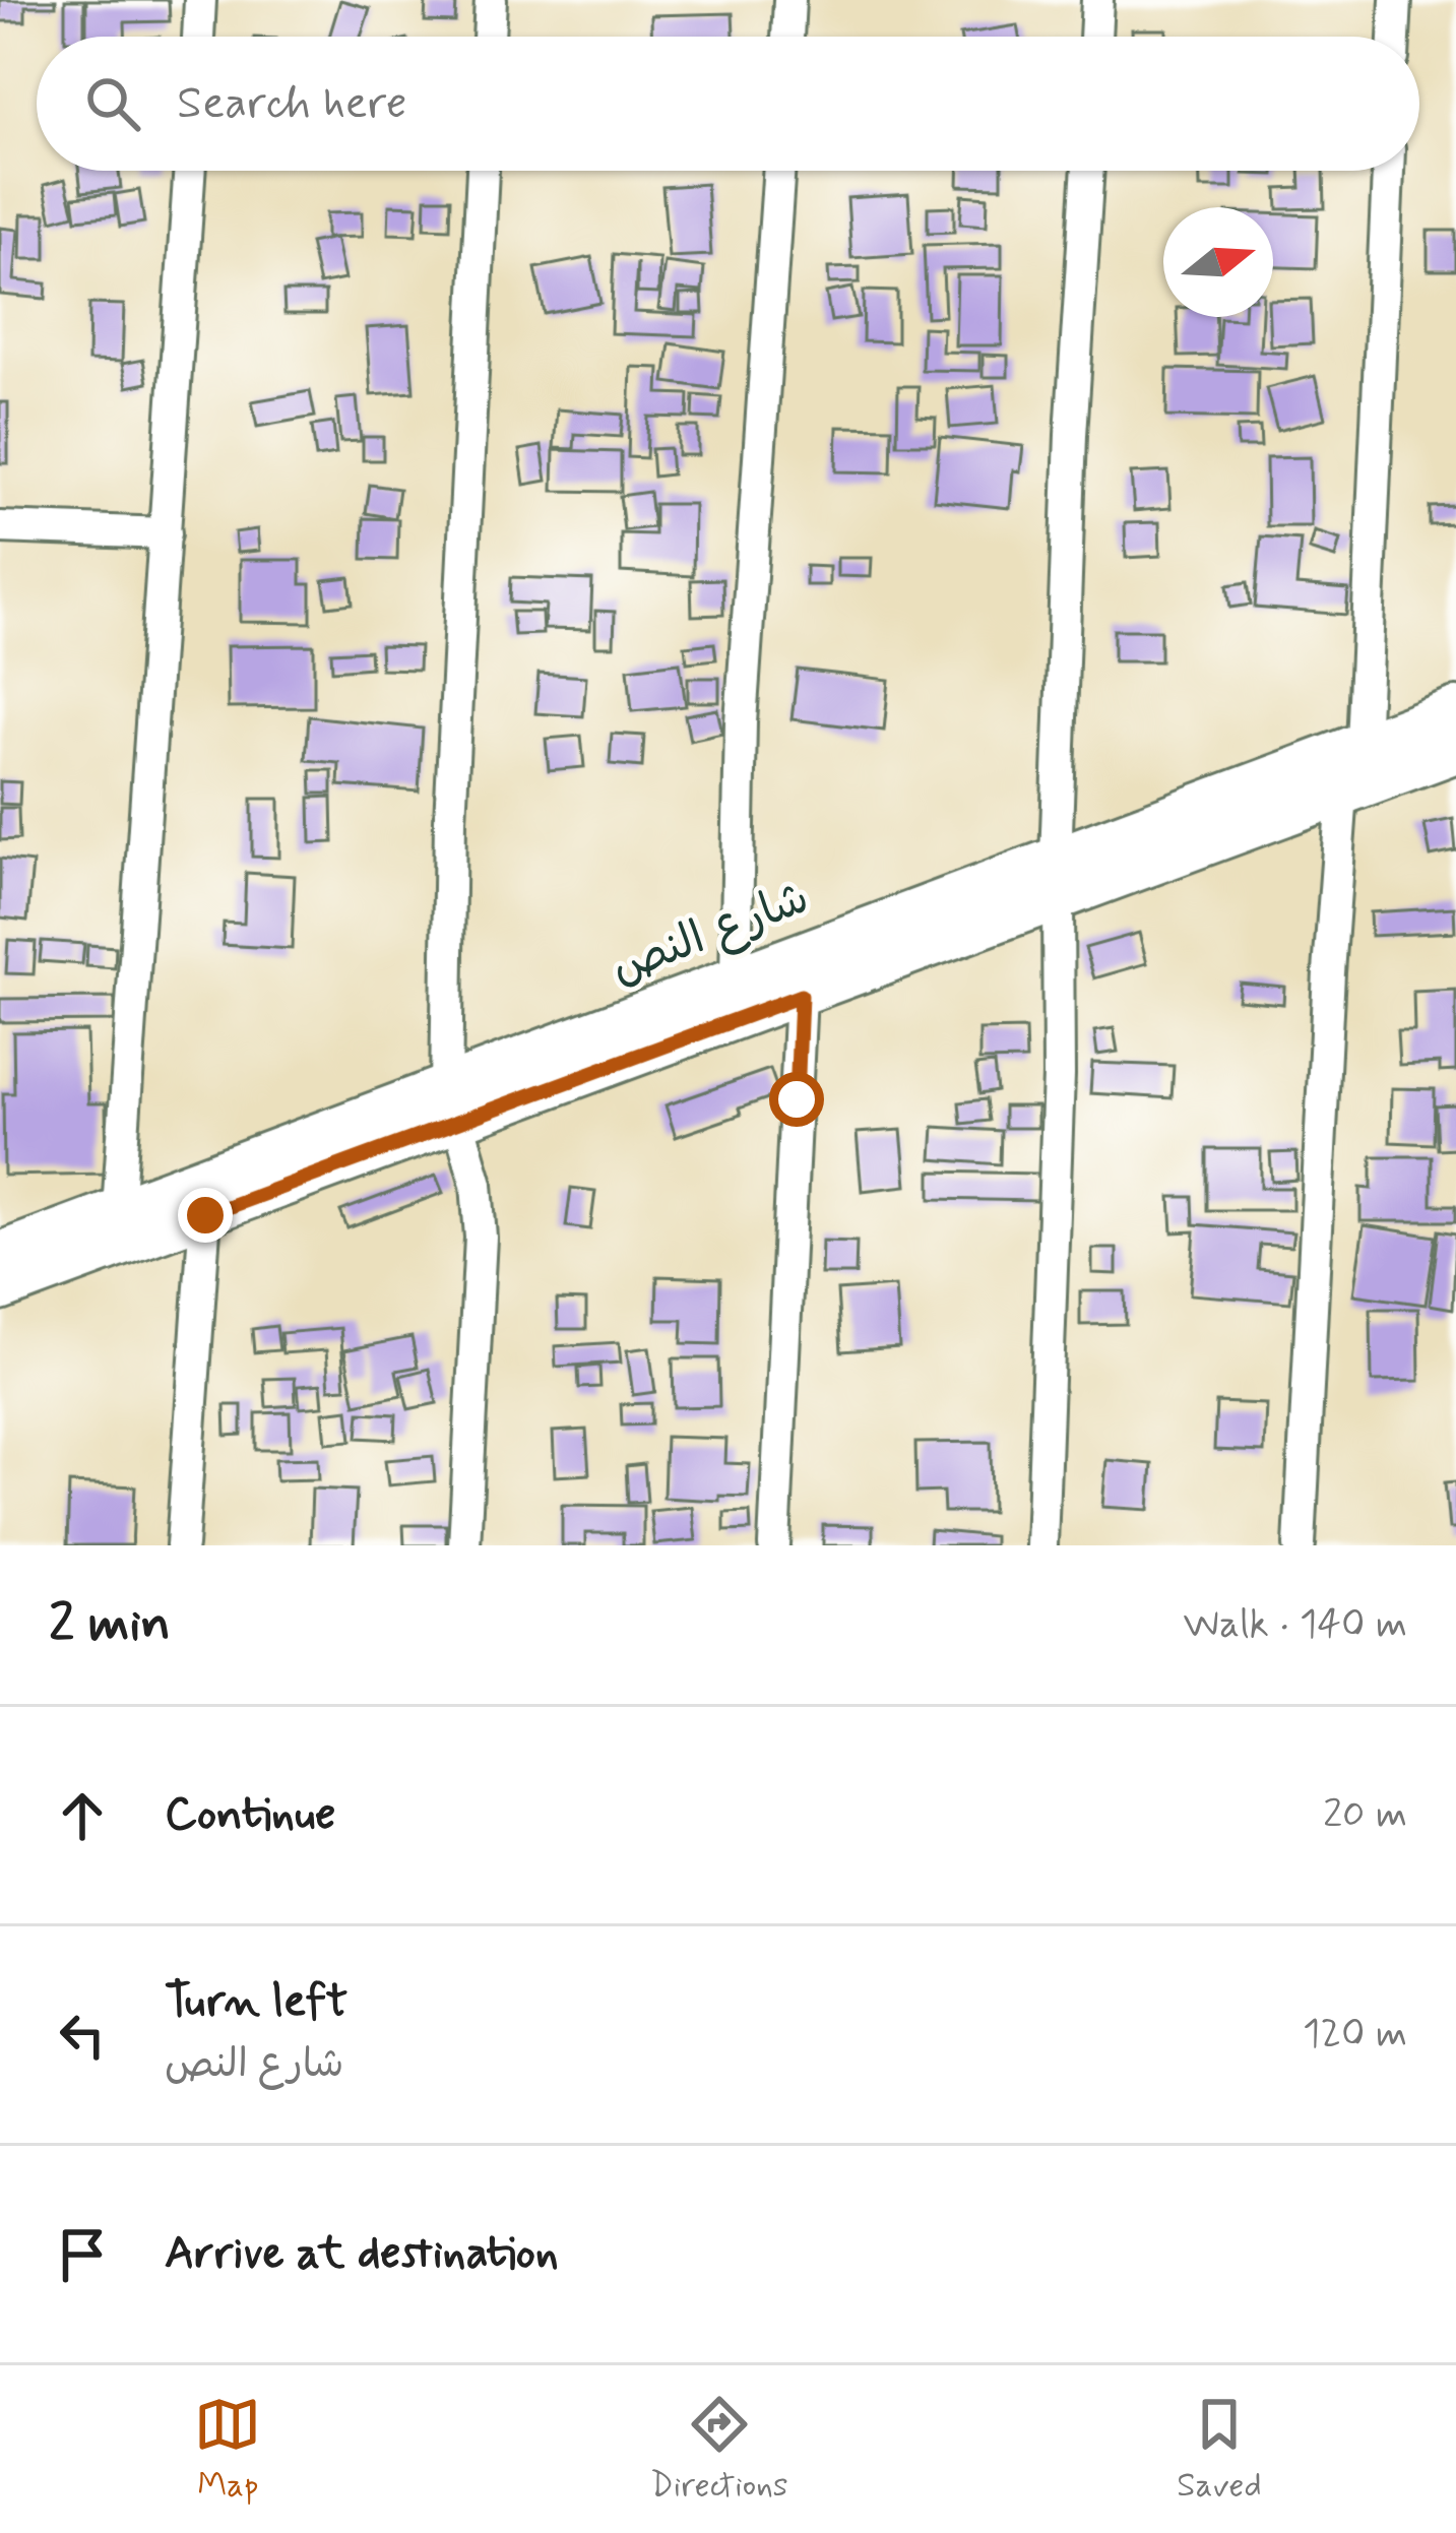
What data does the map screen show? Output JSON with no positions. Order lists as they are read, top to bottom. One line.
{"streets":{"main road":["شارع النص"]},"north":"right","page":{"search":"Search here","heading":["2 min","Walk · 140 m"],"list":[["Continue","20 m"],["Turn left","شارع النص","120 m"],"Arrive at destination"],"nav":["Map","Directions","Saved"]}}
